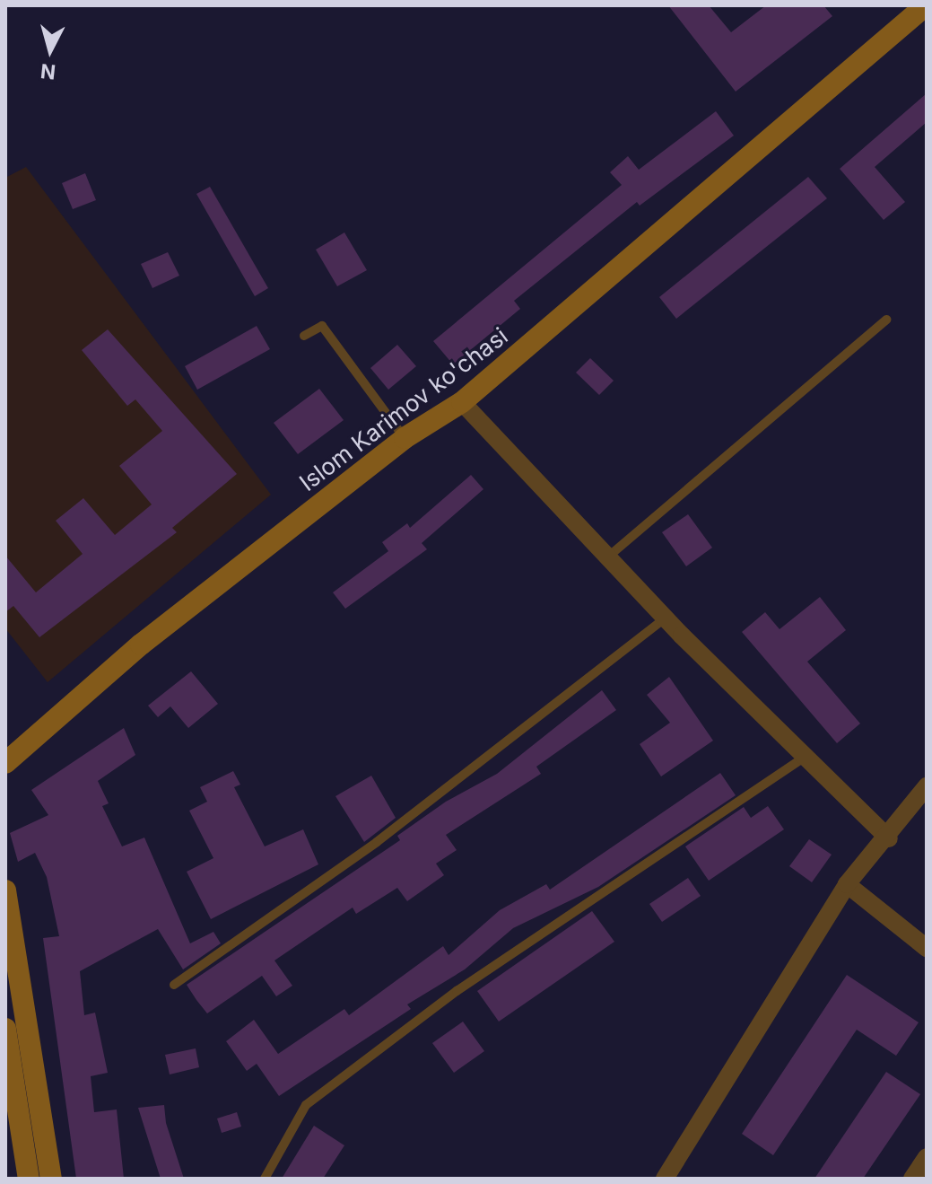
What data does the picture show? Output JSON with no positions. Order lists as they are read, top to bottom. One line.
{"streets":{"main road":["Islom Karimov ko'chasi"]},"north":"bottom"}
